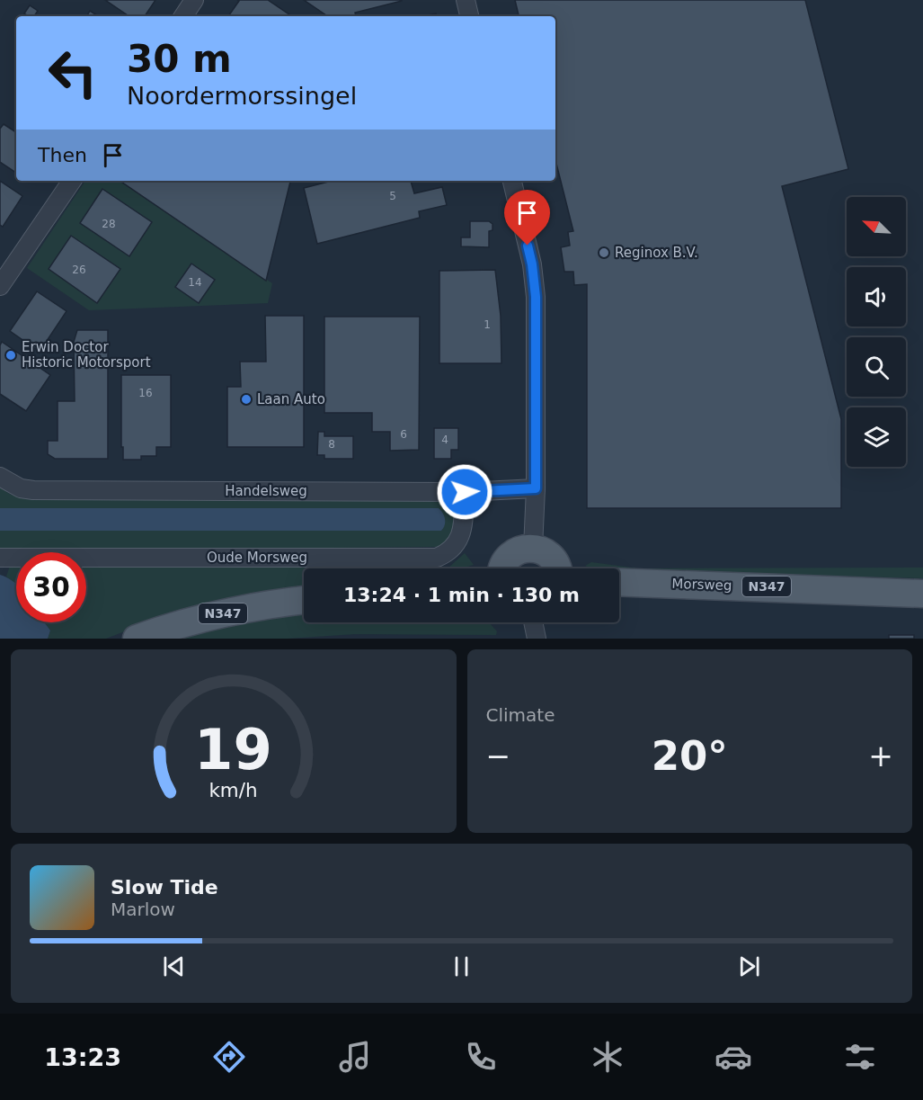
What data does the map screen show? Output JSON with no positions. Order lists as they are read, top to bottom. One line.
{"streets":{"main road":["Morsweg","N347"],"street":["Handelsweg","Oude Morsweg"]},"crossings":[["Handelsweg","Oude Morsweg"]],"places":["Reginox B.V.","Erwin Doctor Historic Motorsport","Laan Auto"],"house_numbers":["5","28","26","14","1","16","6","4","8"],"north":"top left","page":{"turn":["30 m","Noordermorssingel"],"then":"Then","limit":"30","trip":"13:24 · 1 min · 130 m","tile":"Climate","heat":["−","20°","+"],"song":["Slow Tide","Marlow"],"tabs":"13:23","gauge":["19","km/h"]}}
